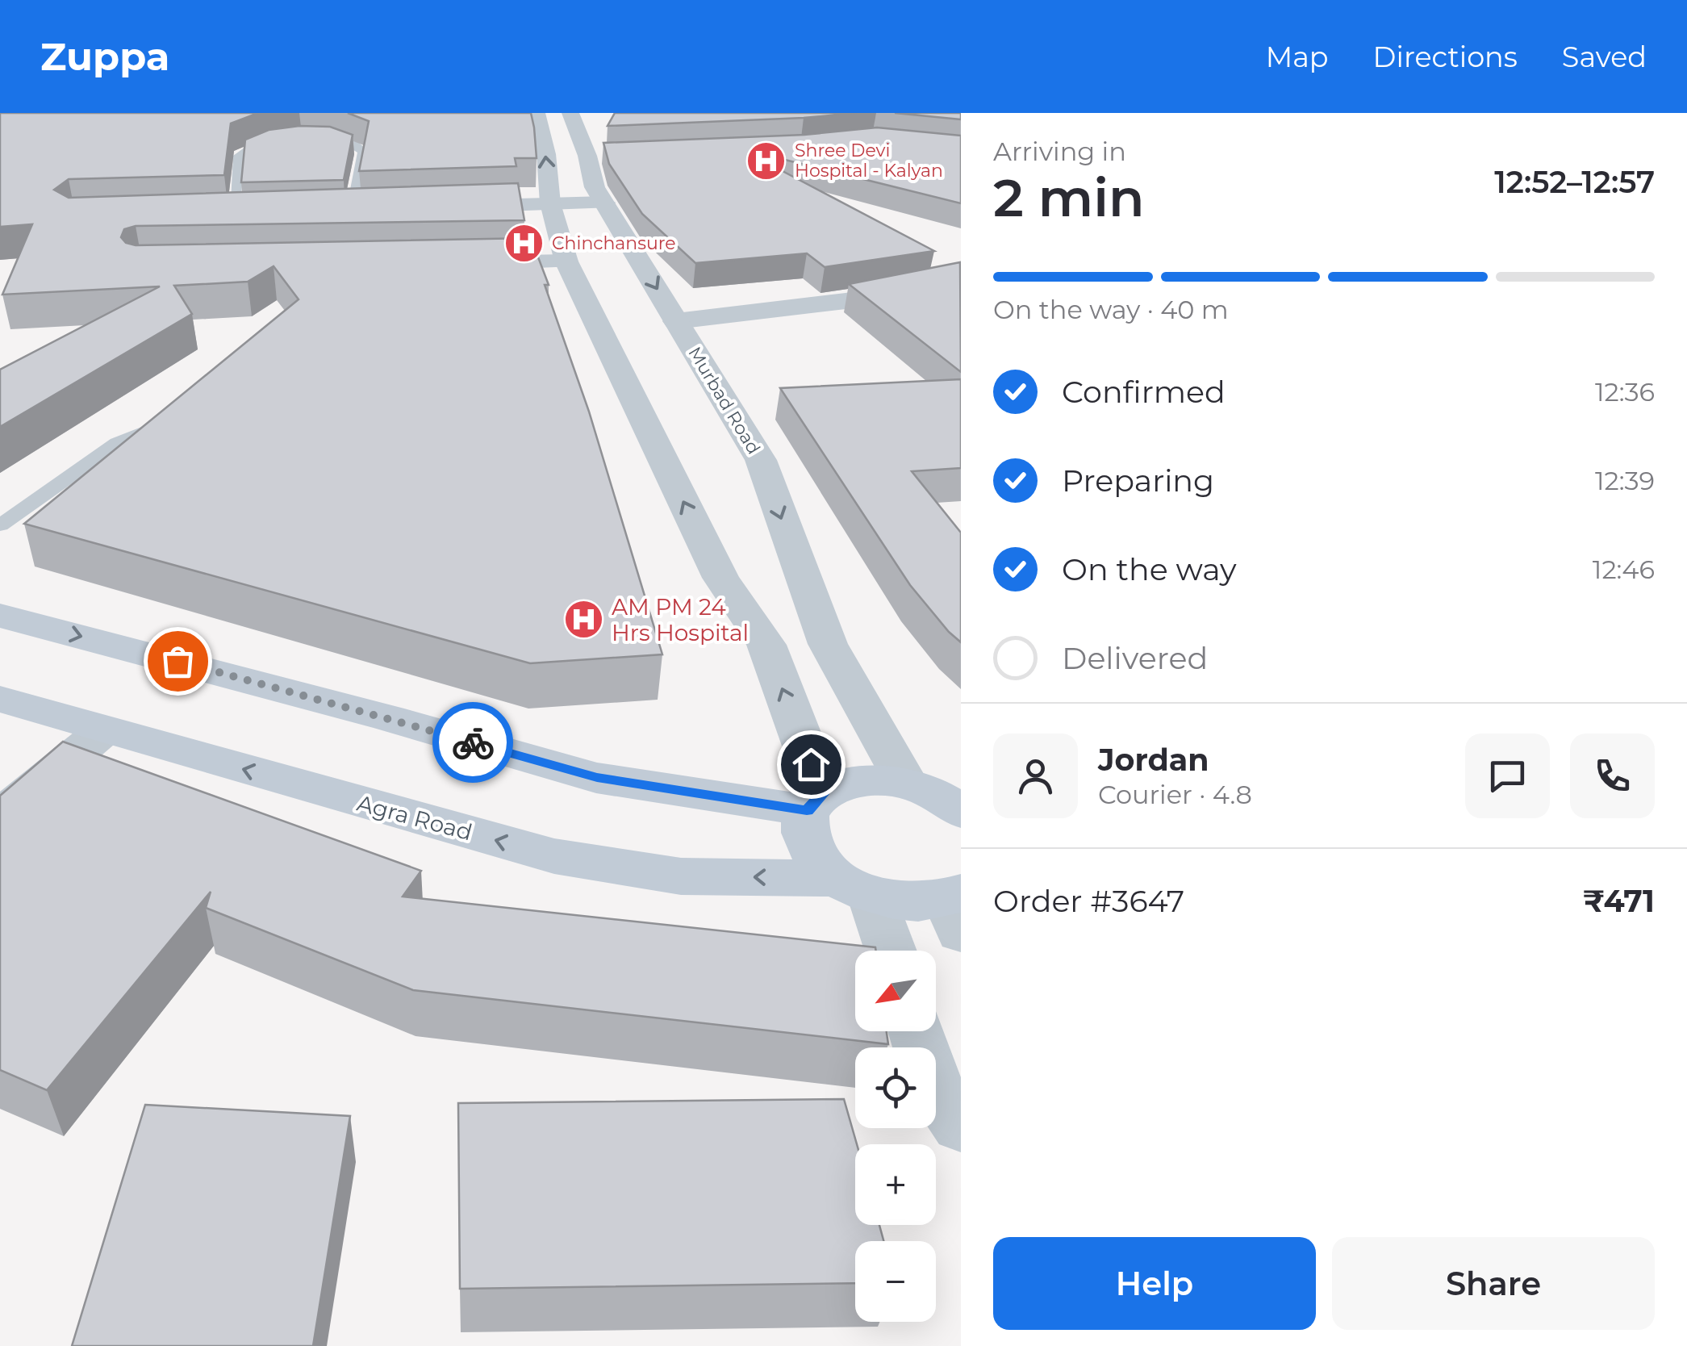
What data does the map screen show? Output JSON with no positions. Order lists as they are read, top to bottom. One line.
{"streets":{"main road":["Agra Road"],"street":["Murbad Road"]},"places":{"hospital":["Shree Devi Hospital - Kalyan","Chinchansure","AM PM 24 Hrs Hospital"]},"north":"bottom left","page":{"header":"Zuppa","nav":["Map","Directions","Saved"],"heading":["2 min","Arriving in","12:52–12:57"],"panel":["Jordan","Courier · 4.8","Order #3647","₹471"],"bar":"On the way · 40 m","list":[["Confirmed","12:36"],["Preparing","12:39"],["On the way","12:46"],"Delivered"],"map_buttons":["+","−"],"buttons":["Help","Share"]}}
